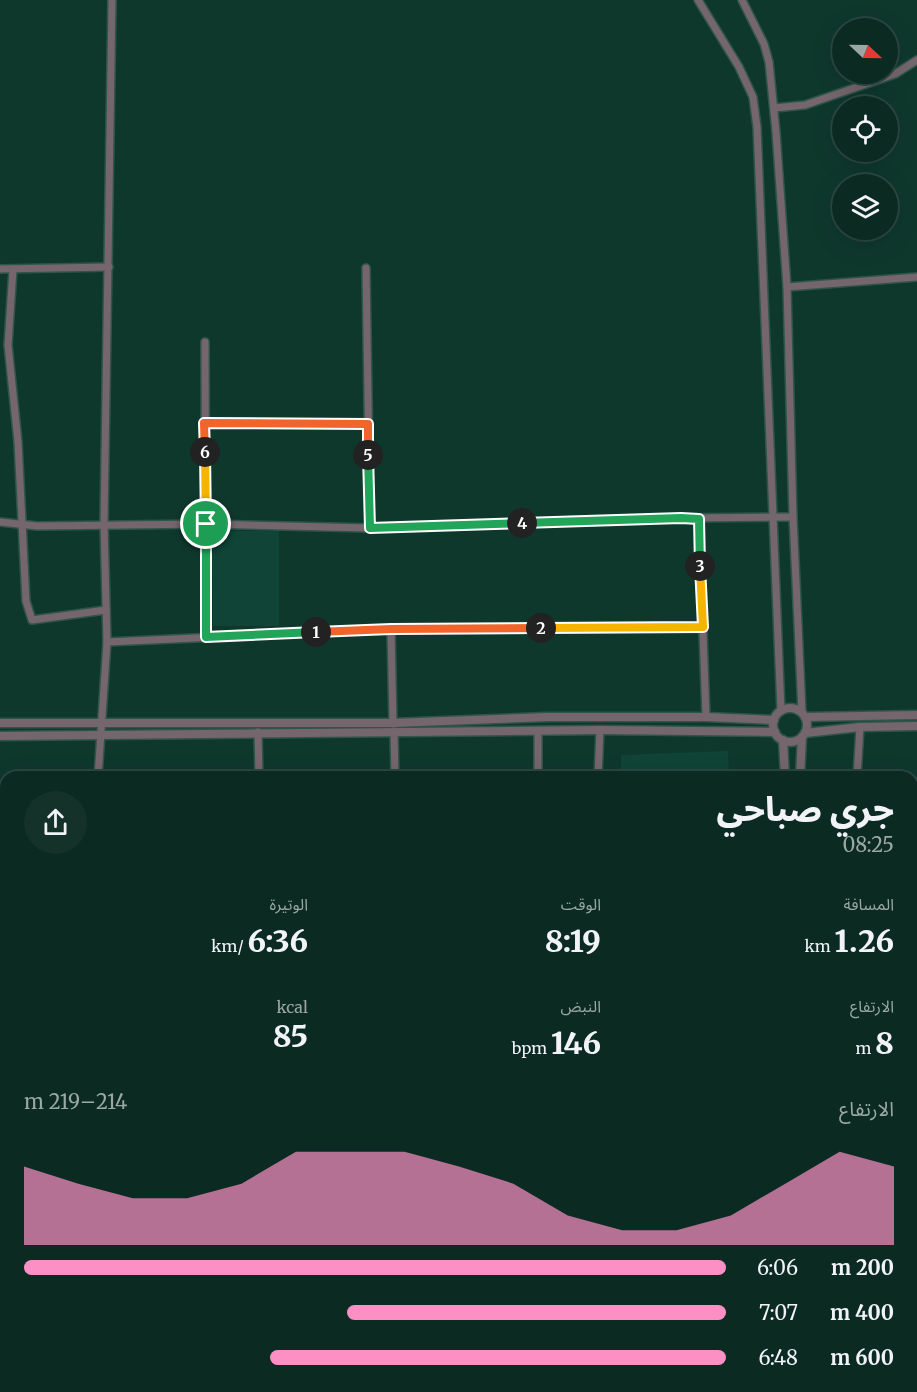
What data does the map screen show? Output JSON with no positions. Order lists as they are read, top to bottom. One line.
{"north":"right","page":{"pins":["6","5","4","3","2","1"],"heading":["جري صباحي","08:25"],"stats":[["المسافة","1.26 km"],["الوقت","8:19"],["الوتيرة","6:36 /km"],["الارتفاع","8 m"],["النبض","146 bpm"],["kcal","85"]],"chart":["الارتفاع","214–219 m"],"list":[{"name":"200 m","note":"6:06"},{"name":"400 m","note":"7:07"},{"name":"600 m","note":"6:48"}]}}
